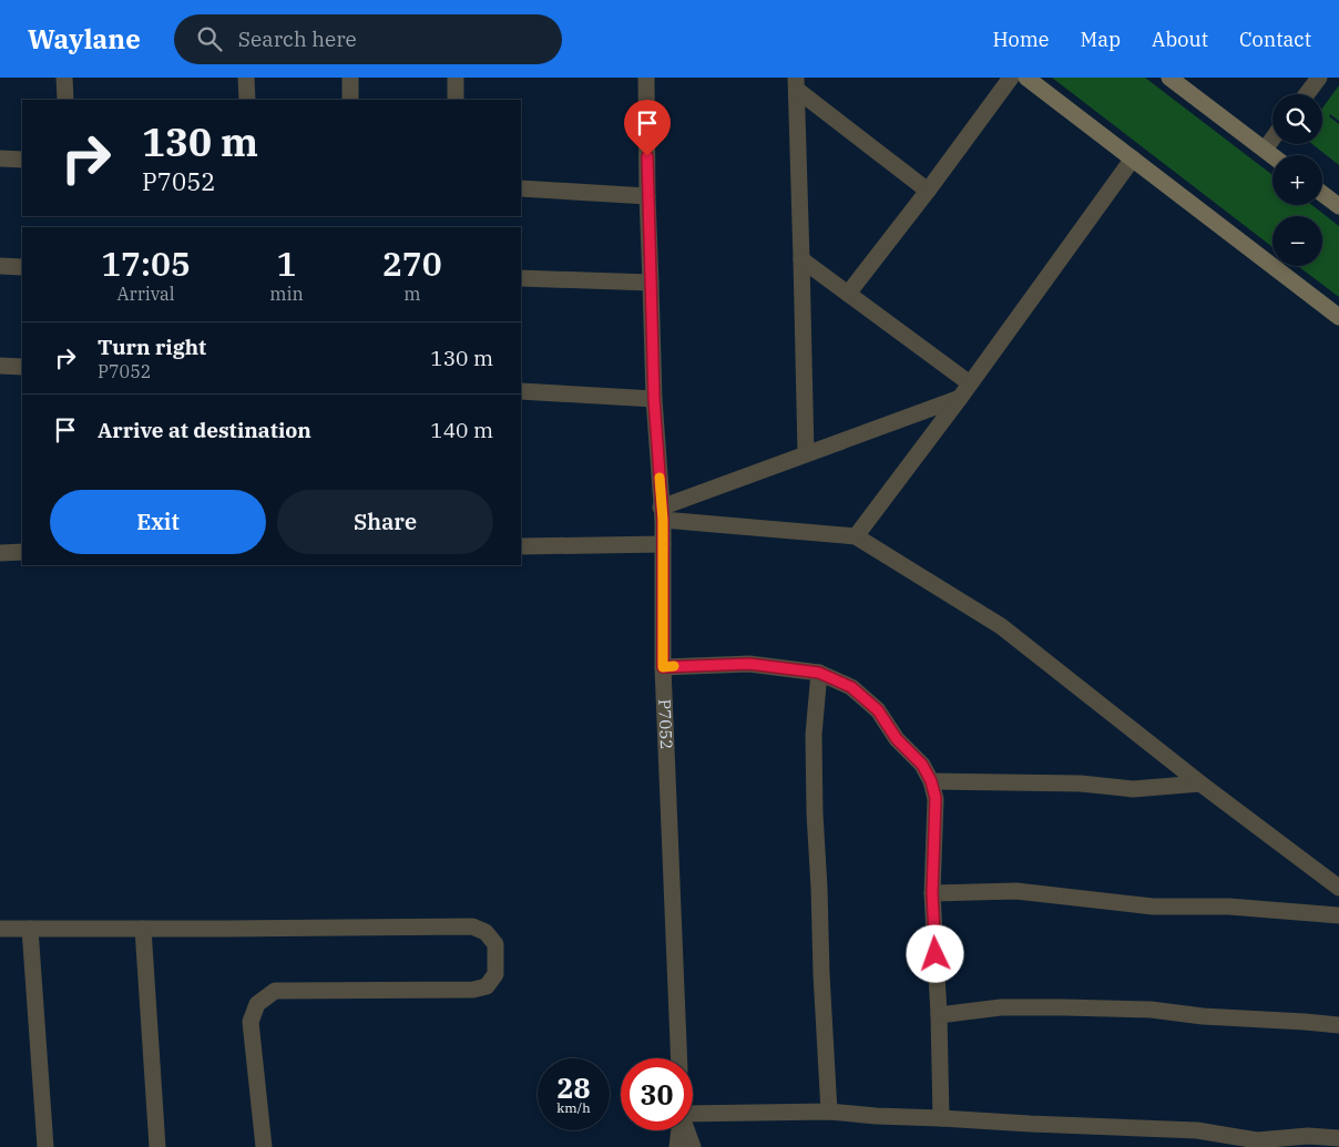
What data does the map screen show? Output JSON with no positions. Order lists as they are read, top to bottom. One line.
{"streets":{"street":["P7052"]},"page":{"header":"Waylane","search":"Search here","nav":["Home","Map","About","Contact"],"map_buttons":["+","−"],"turn":["130 m","P7052"],"eta":["17:05","Arrival","1","min","270","m"],"list":[{"name":"Turn right","note":"P7052","value":"130 m"},{"name":"Arrive at destination","value":"140 m"}],"buttons":["Exit","Share"],"speed":"28 km/h","limit":"30"}}
